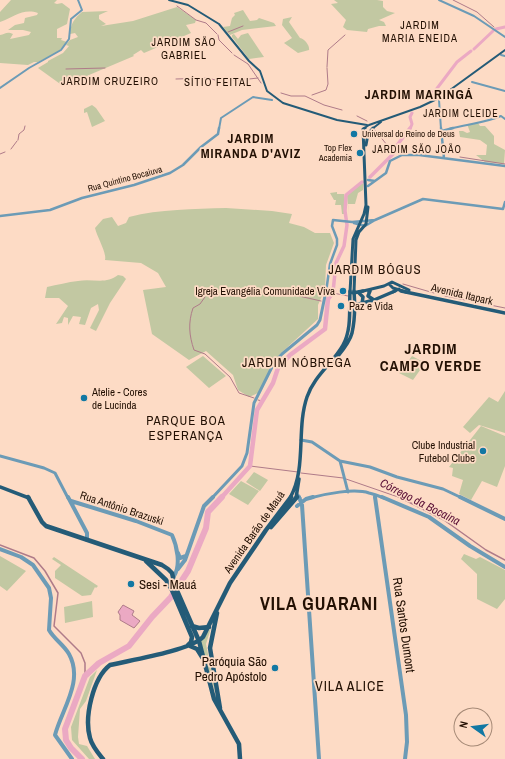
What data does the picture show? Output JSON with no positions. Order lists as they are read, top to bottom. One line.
{"streets":{"main road":["Avenida Itapark","Avenida Barão de Mauá"],"street":["Rua Quintino Bocaiuva","Rua Antônio Brazuski","Rua Santos Dumont"]},"districts":["JARDIM MARIA ENEIDA","JARDIM SÃO GABRIEL","JARDIM CRUZEIRO","SÍTIO FEITAL","JARDIM MARINGÁ","JARDIM CLEIDE","JARDIM MIRANDA D'AVIZ","JARDIM SÃO JOÃO","JARDIM BÓGUS","JARDIM CAMPO VERDE","JARDIM NÓBREGA","PARQUE BOA ESPERANÇA","VILA GUARANI","VILA ALICE"],"water":["Córrego da Bocaina"],"places":["Universal do Reino de Deus","Top Flex Academia","Igreja Evangélia Comunidade Viva","Paz e Vida","Atelie - Cores de Lucinda","Clube Industrial Futebol Clube","Sesi - Mauá","Paróquia São Pedro Apóstolo"],"north":"left"}
